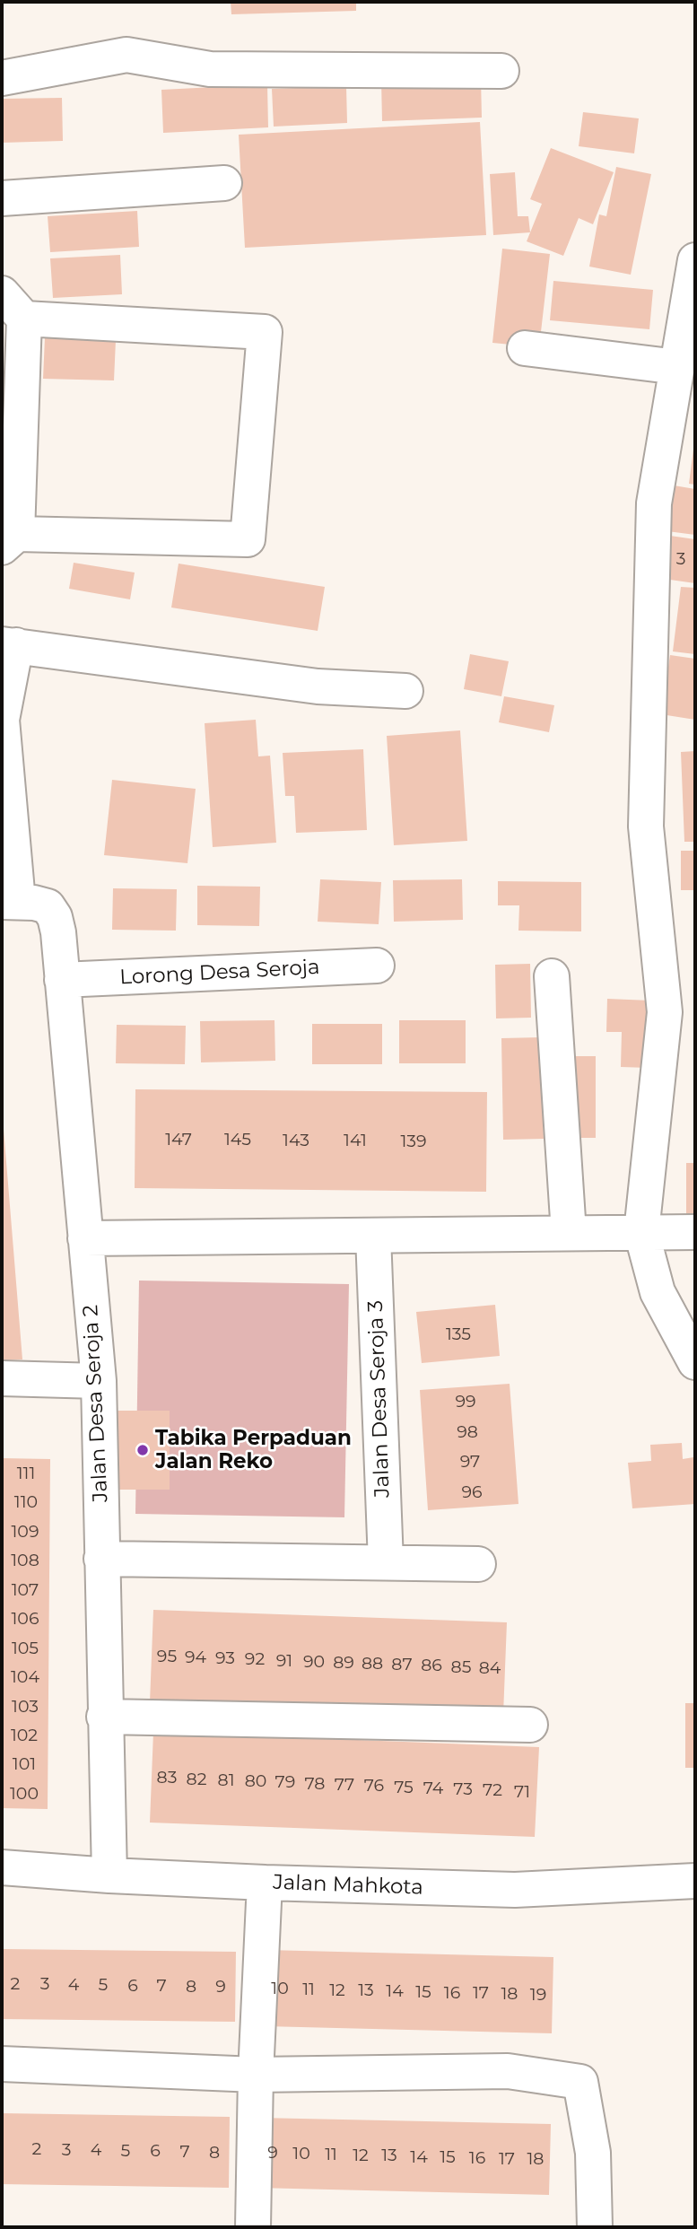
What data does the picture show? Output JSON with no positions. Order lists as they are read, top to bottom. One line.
{"streets":{"street":["Lorong Desa Seroja","Jalan Desa Seroja 3","Jalan Desa Seroja 2","Jalan Mahkota"]},"crossings":[["Lorong Desa Seroja","Jalan Desa Seroja 2"],["Jalan Desa Seroja 2","Jalan Mahkota"]],"places":["Tabika Perpaduan Jalan Reko"],"house_numbers":["3","147","145","143","141","139","135","99","98","97","111","96","110","109","108","107","106","105","95","94","93","92","91","90","89","88","87","86","85","84","104","103","102","101","83","82","81","80","79","78","77","76","75","74","73","72","71","100","2","3","4","5","6","7","8","9","10","11","12","13","14","15","16","17","18","19","2","3","4","5","6","7","8","9","10","11","12","13","14","15","16","17","18"]}
